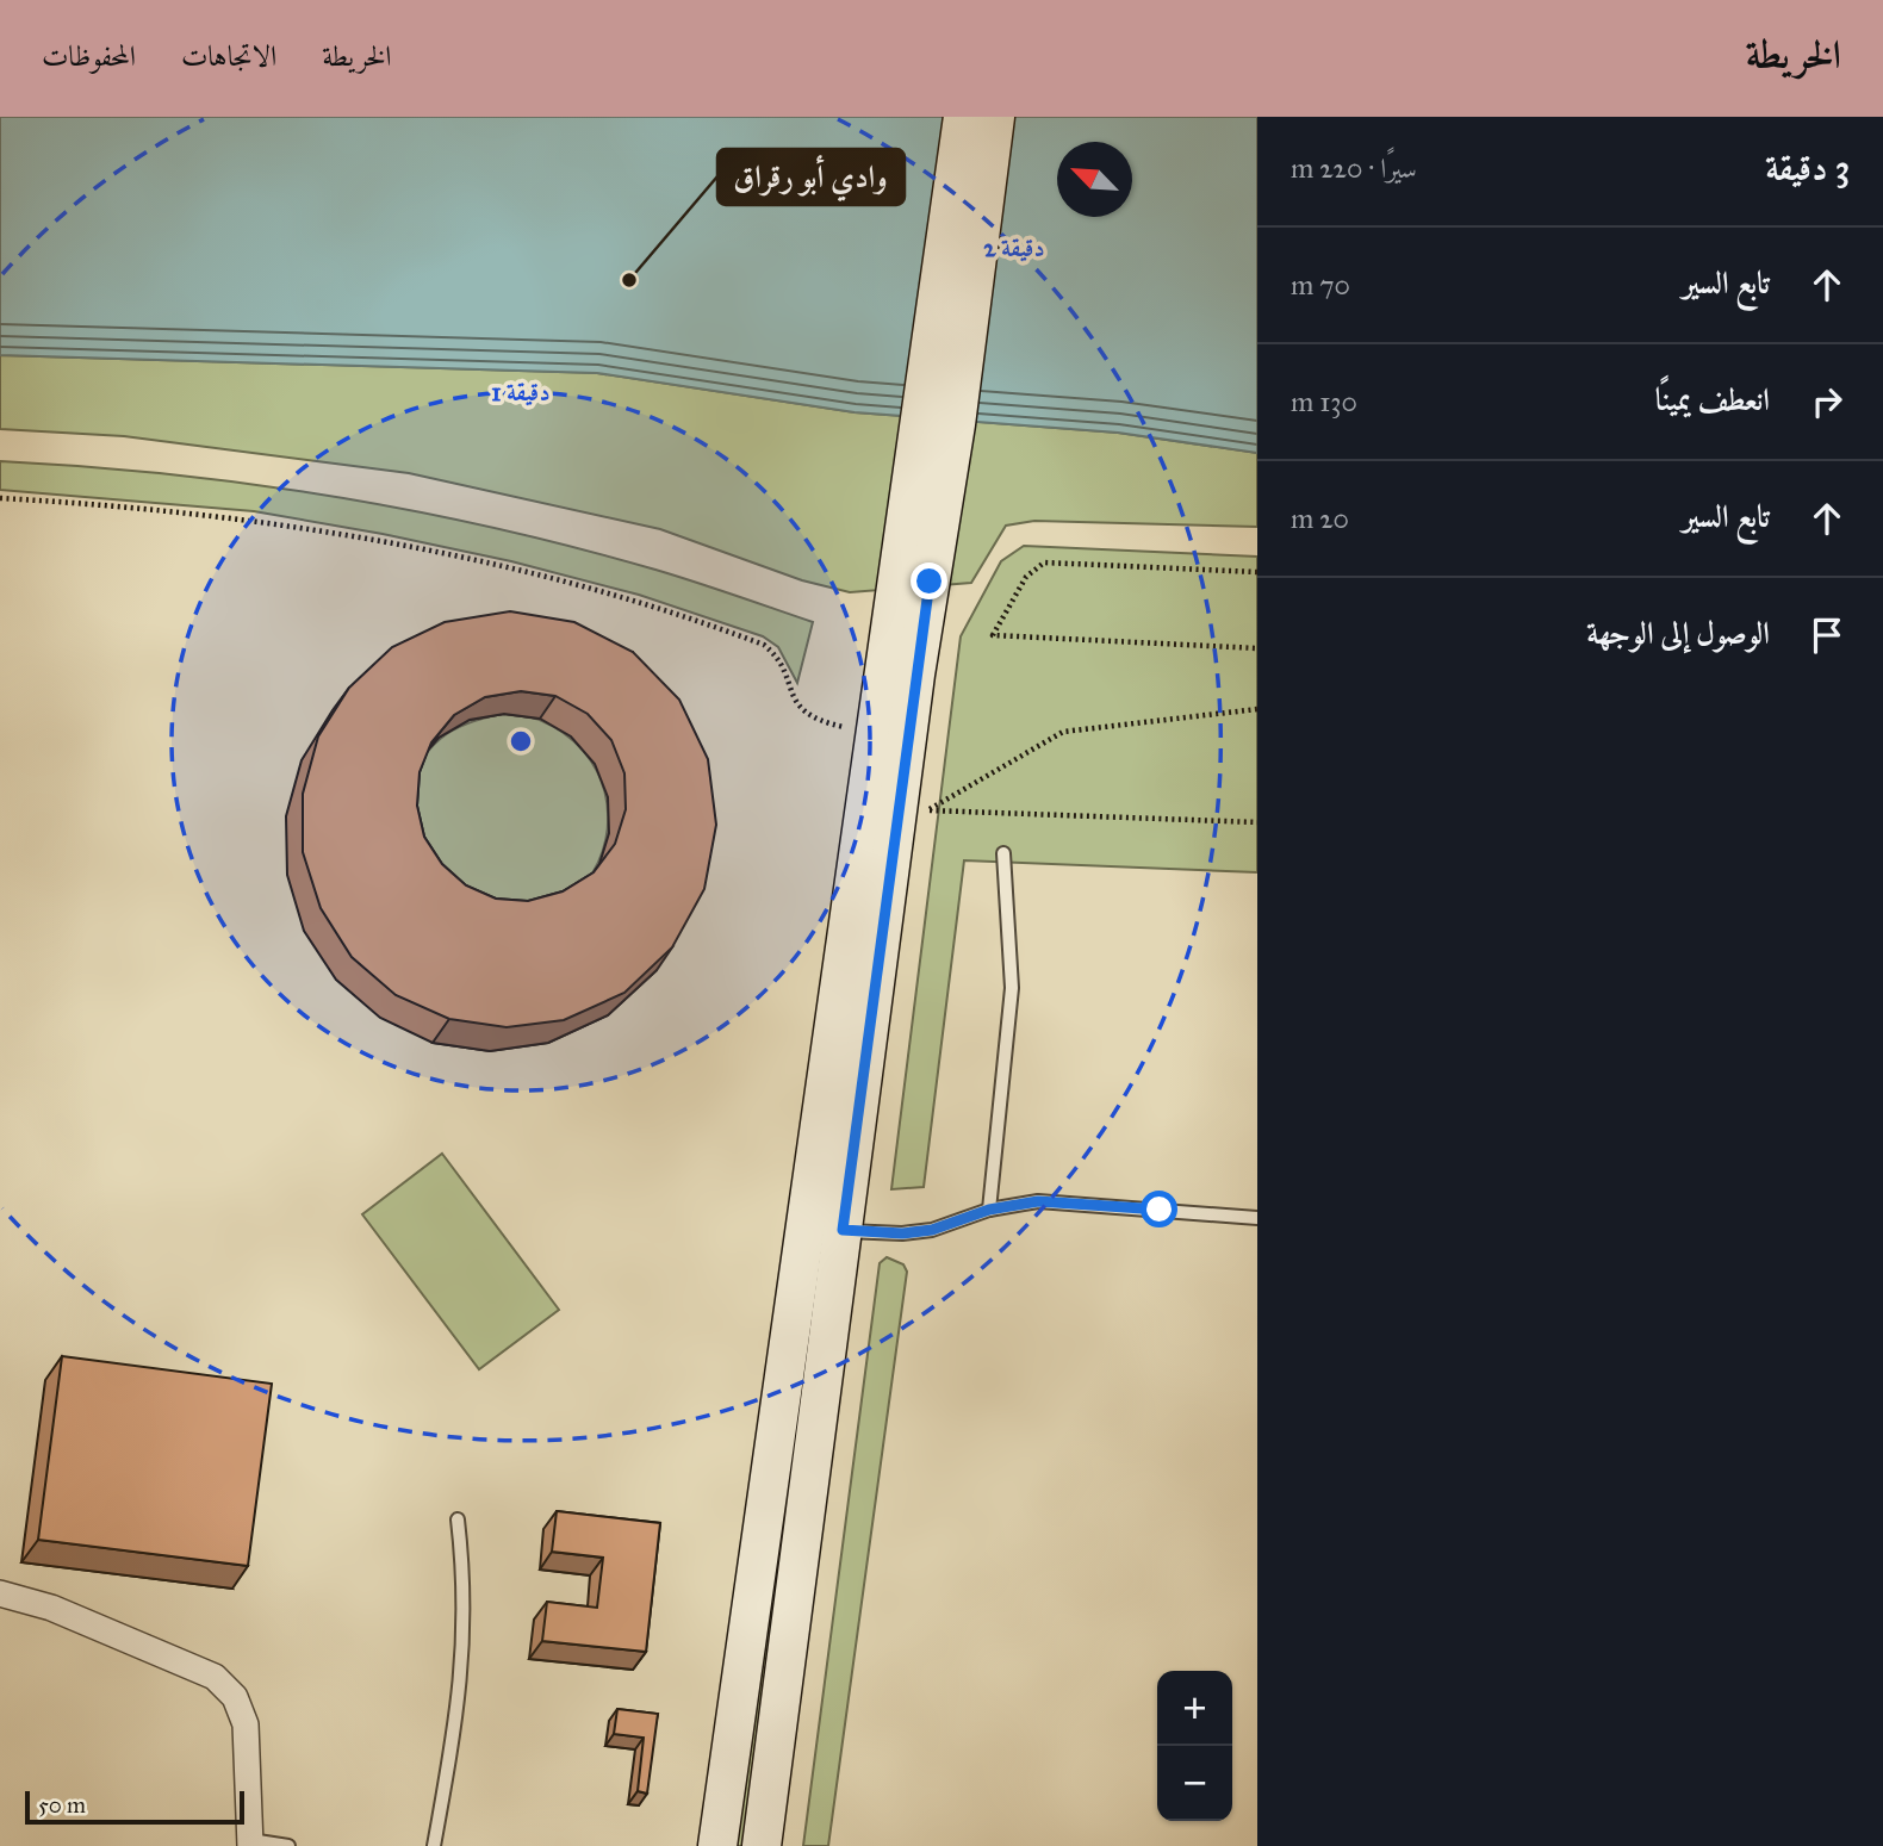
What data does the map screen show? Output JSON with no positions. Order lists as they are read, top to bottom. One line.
{"places":["وادي أبو رقراق"],"scale_bar":"50 m","north":"top left","page":{"header":"الخريطة","nav":["الخريطة","الاتجاهات","المحفوظات"],"heading":["3 دقيقة","سيرًا · 220 m"],"list":[["تابع السير","70 m"],["انعطف يمينًا","130 m"],["تابع السير","20 m"],"الوصول إلى الوجهة"],"map_buttons":["+","−"],"scale":"50 m"},"rings":["2 دقيقة","1 دقيقة"]}
